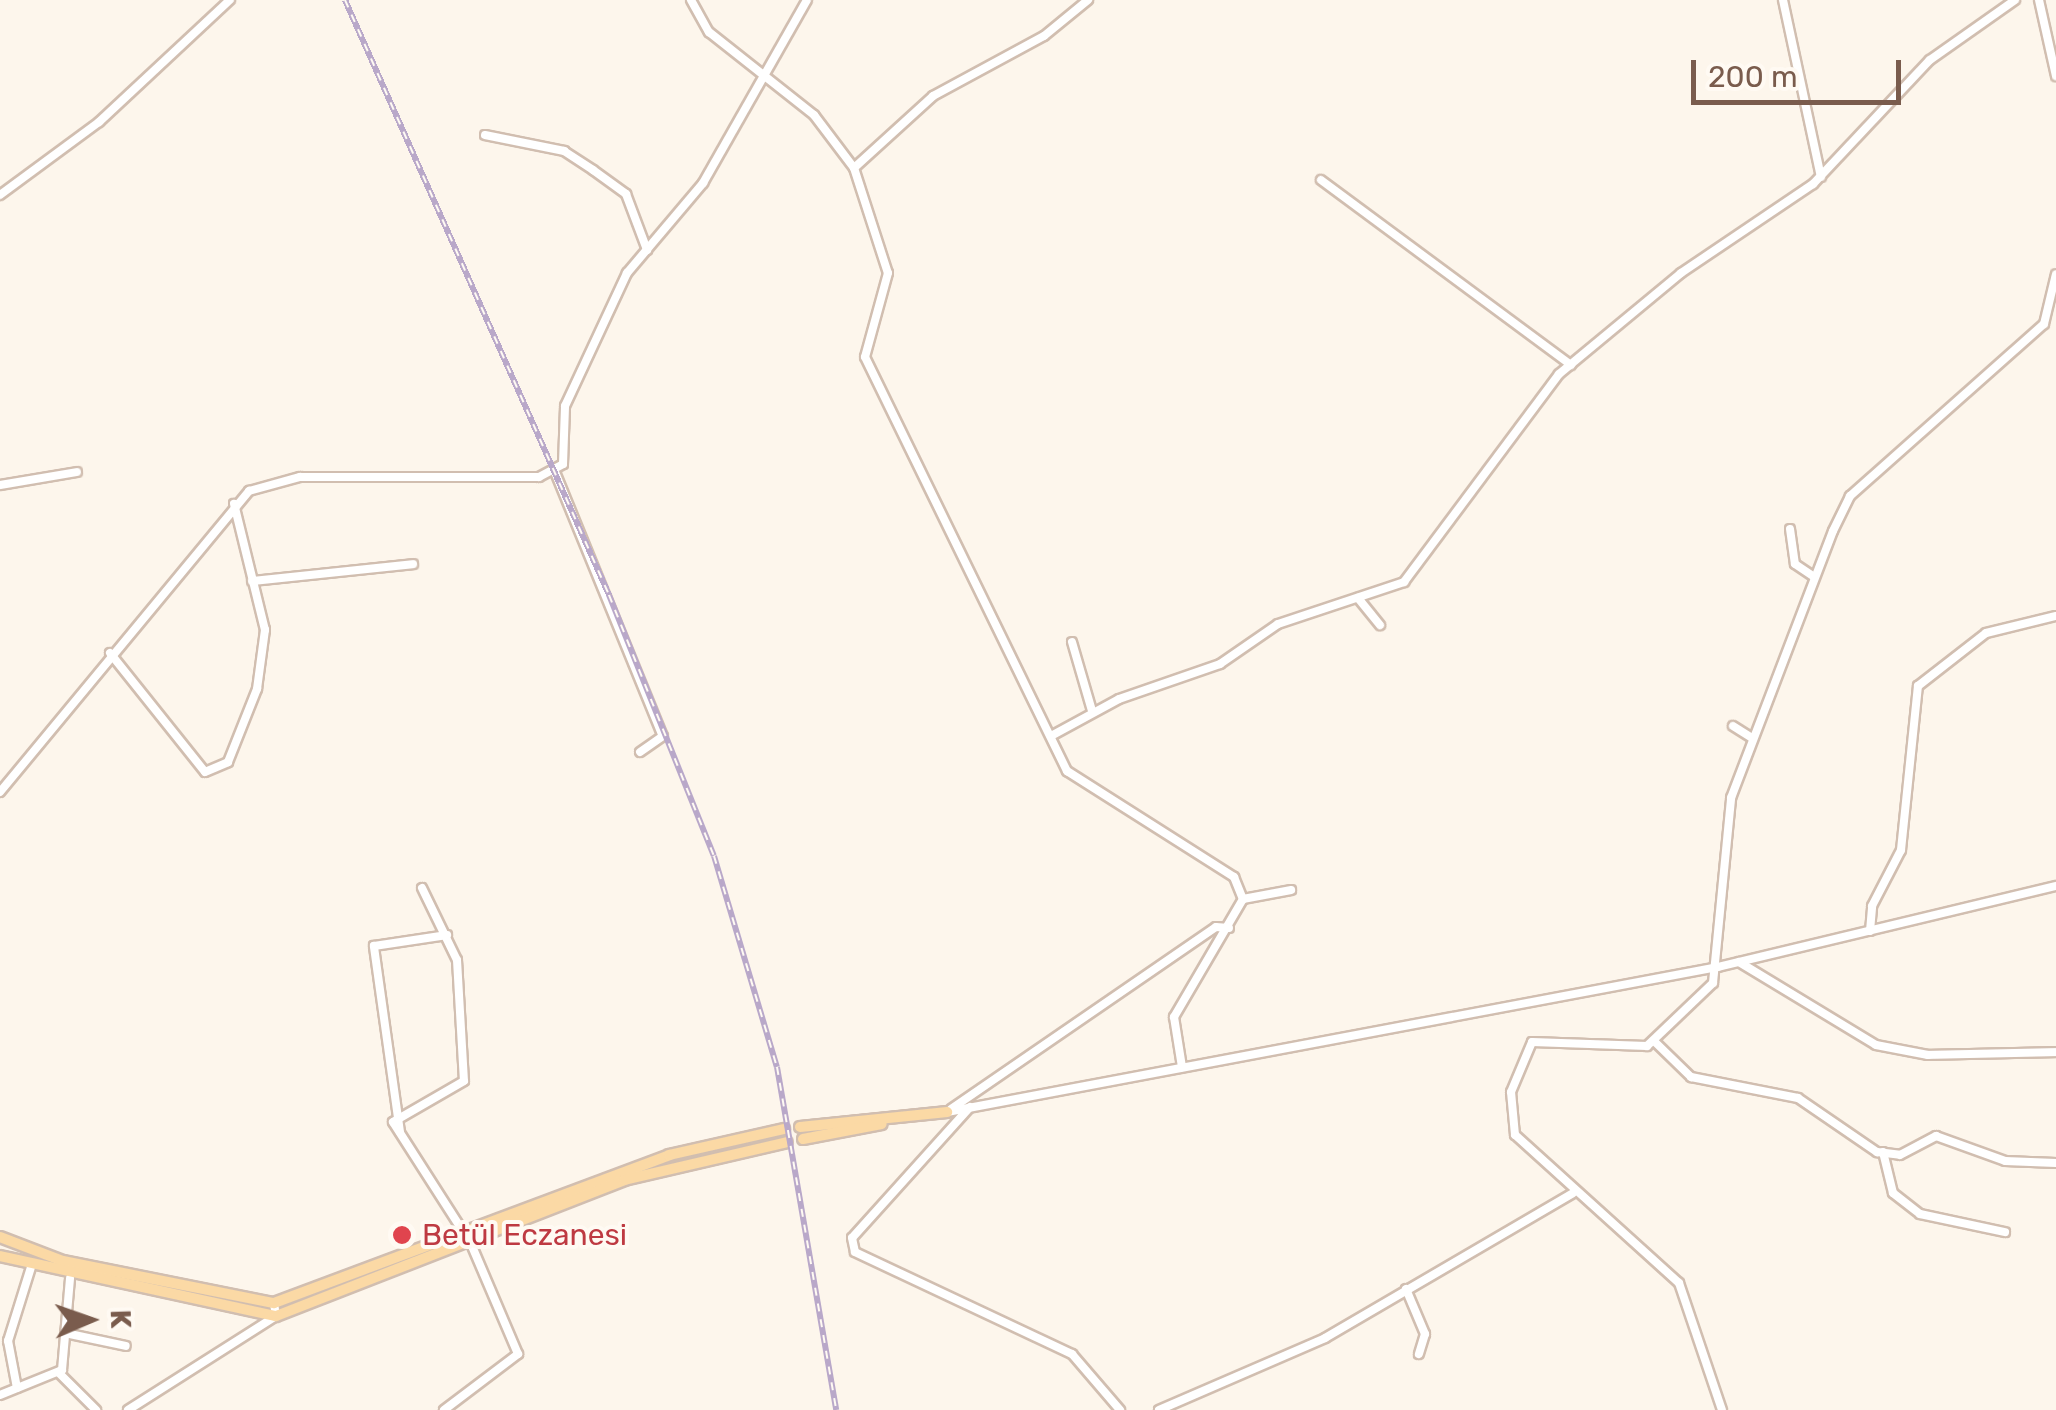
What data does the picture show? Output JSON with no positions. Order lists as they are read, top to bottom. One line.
{"places":["Betül Eczanesi"],"scale_bar":"200 m","north":"right"}
